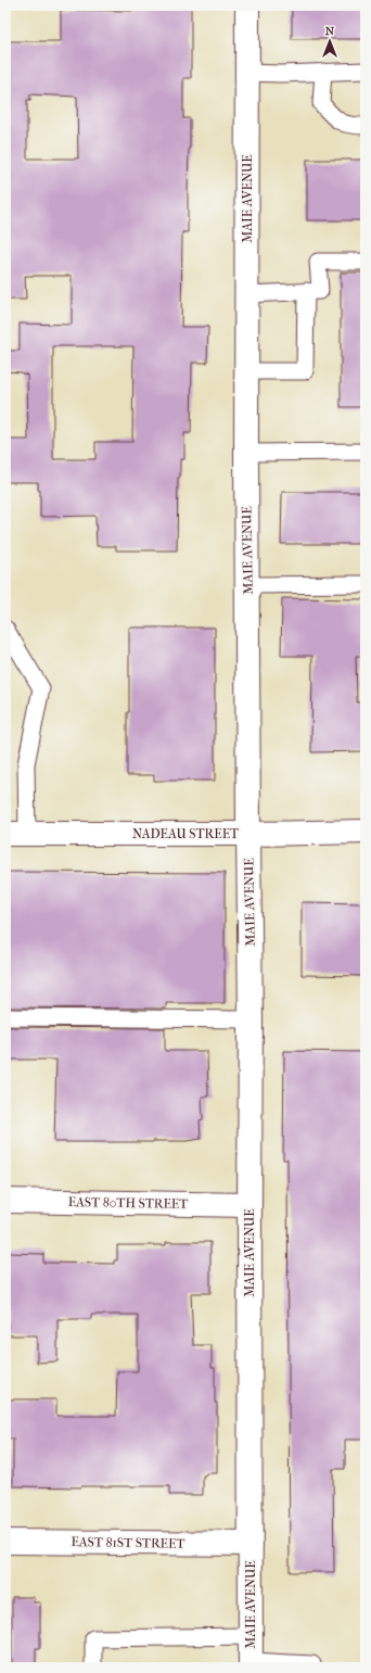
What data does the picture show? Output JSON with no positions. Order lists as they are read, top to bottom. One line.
{"streets":{"street":["MAIE AVENUE","NADEAU STREET","EAST 80TH STREET","EAST 81ST STREET"]},"crossings":[["MAIE AVENUE","NADEAU STREET"],["MAIE AVENUE","EAST 80TH STREET"],["MAIE AVENUE","EAST 81ST STREET"]],"north":"top"}
